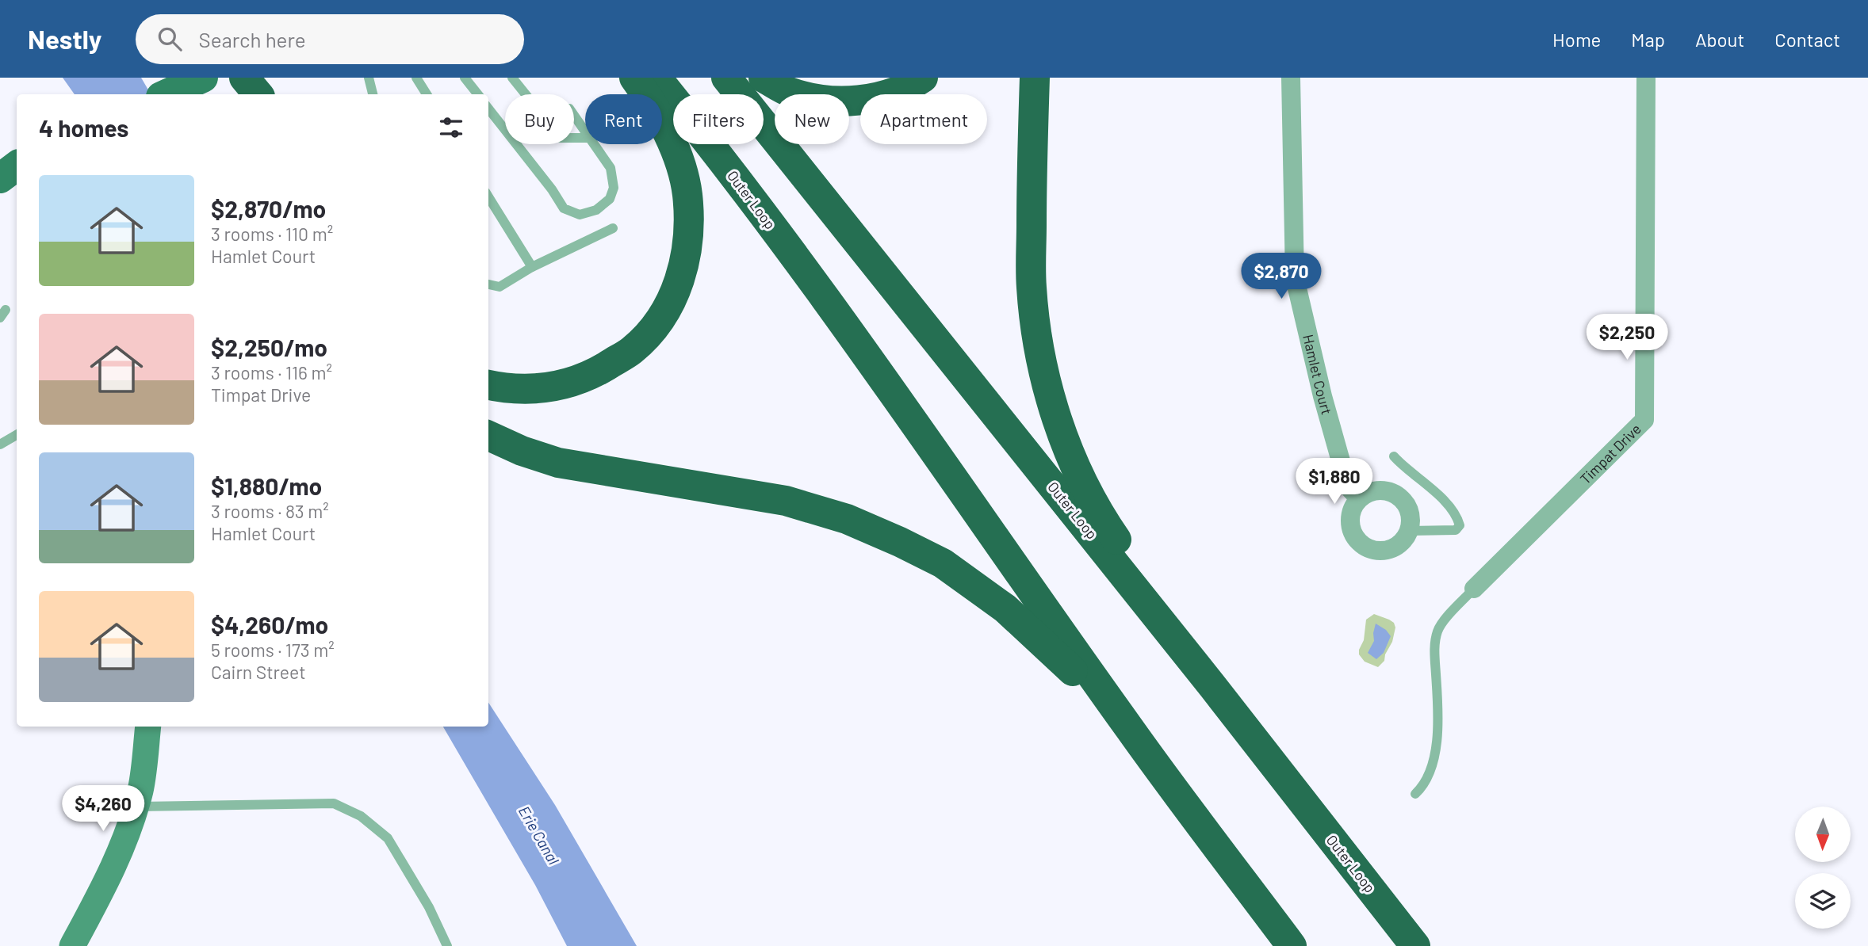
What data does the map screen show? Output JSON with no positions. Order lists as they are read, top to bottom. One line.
{"streets":{"highway":["Outer Loop"],"street":["Hamlet Court","Timpat Drive"]},"water":["Erie Canal"],"north":"bottom","page":{"header":"Nestly","search":"Search here","nav":["Home","Map","About","Contact"],"chip":["Buy","Rent","Filters","New","Apartment"],"heading":"4 homes","list":[{"name":"$2,870/mo","note":"3 rooms · 110 m² · Hamlet Court"},{"name":"$2,250/mo","note":"3 rooms · 116 m² · Timpat Drive"},{"name":"$1,880/mo","note":"3 rooms · 83 m² · Hamlet Court"},{"name":"$4,260/mo","note":"5 rooms · 173 m² · Cairn Street"}],"price":["$2,870","$2,250","$1,880","$4,260"]}}
